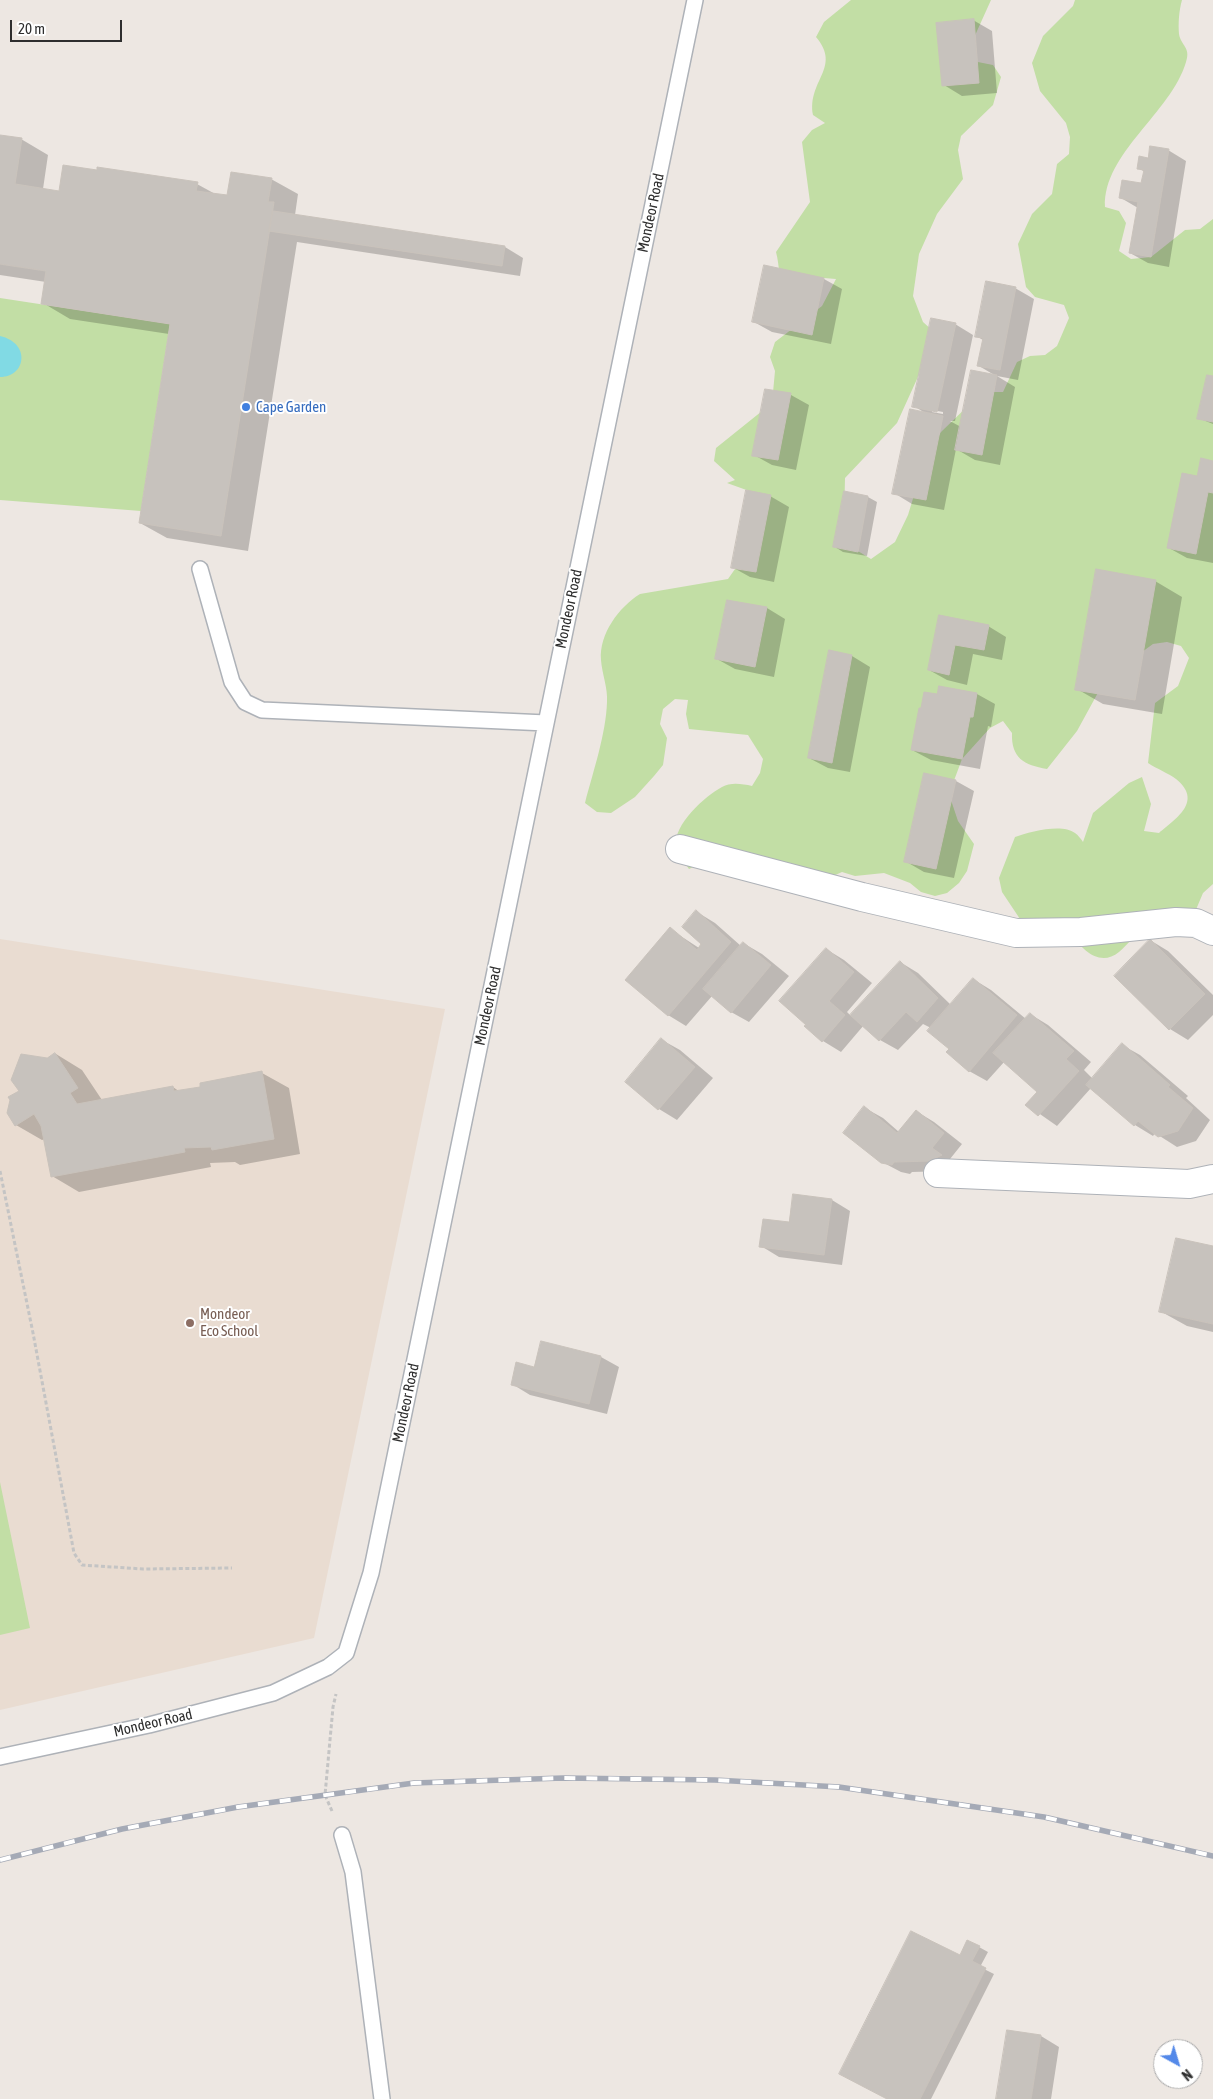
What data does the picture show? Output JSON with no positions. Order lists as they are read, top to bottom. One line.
{"streets":{"lane":["Mondeor Road"]},"places":["Cape Garden","Mondeor Eco School"],"scale_bar":"20 m","north":"bottom right"}
